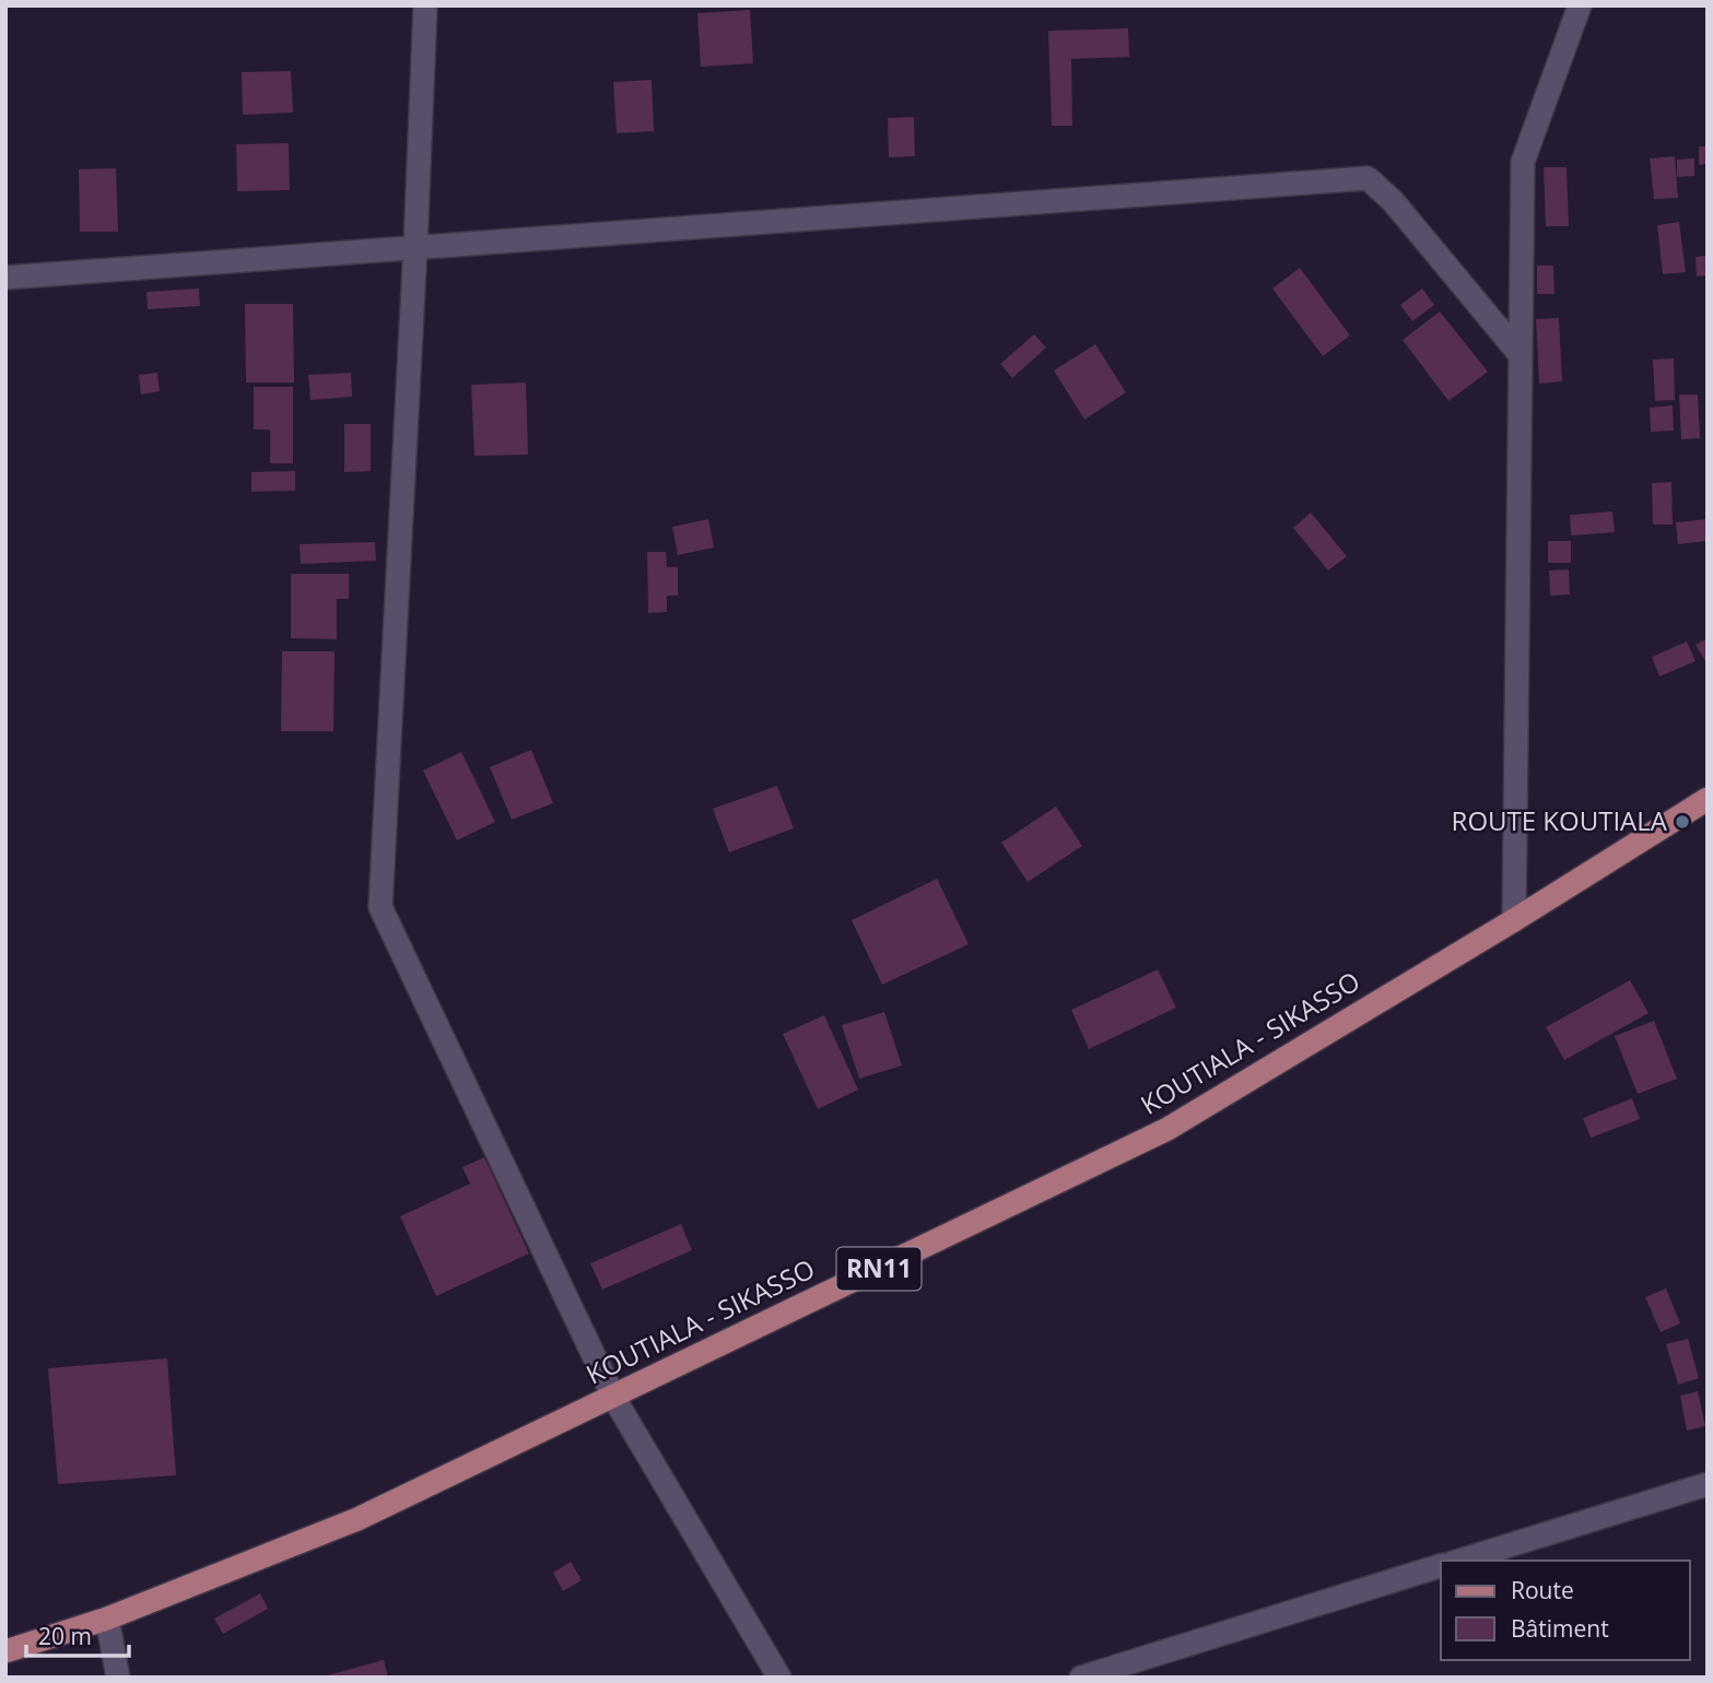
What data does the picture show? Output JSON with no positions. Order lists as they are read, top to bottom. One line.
{"streets":{"main road":["KOUTIALA - SIKASSO","RN11"]},"places":["ROUTE KOUTIALA"],"legend":["Route","Bâtiment"],"scale_bar":"20 m"}
